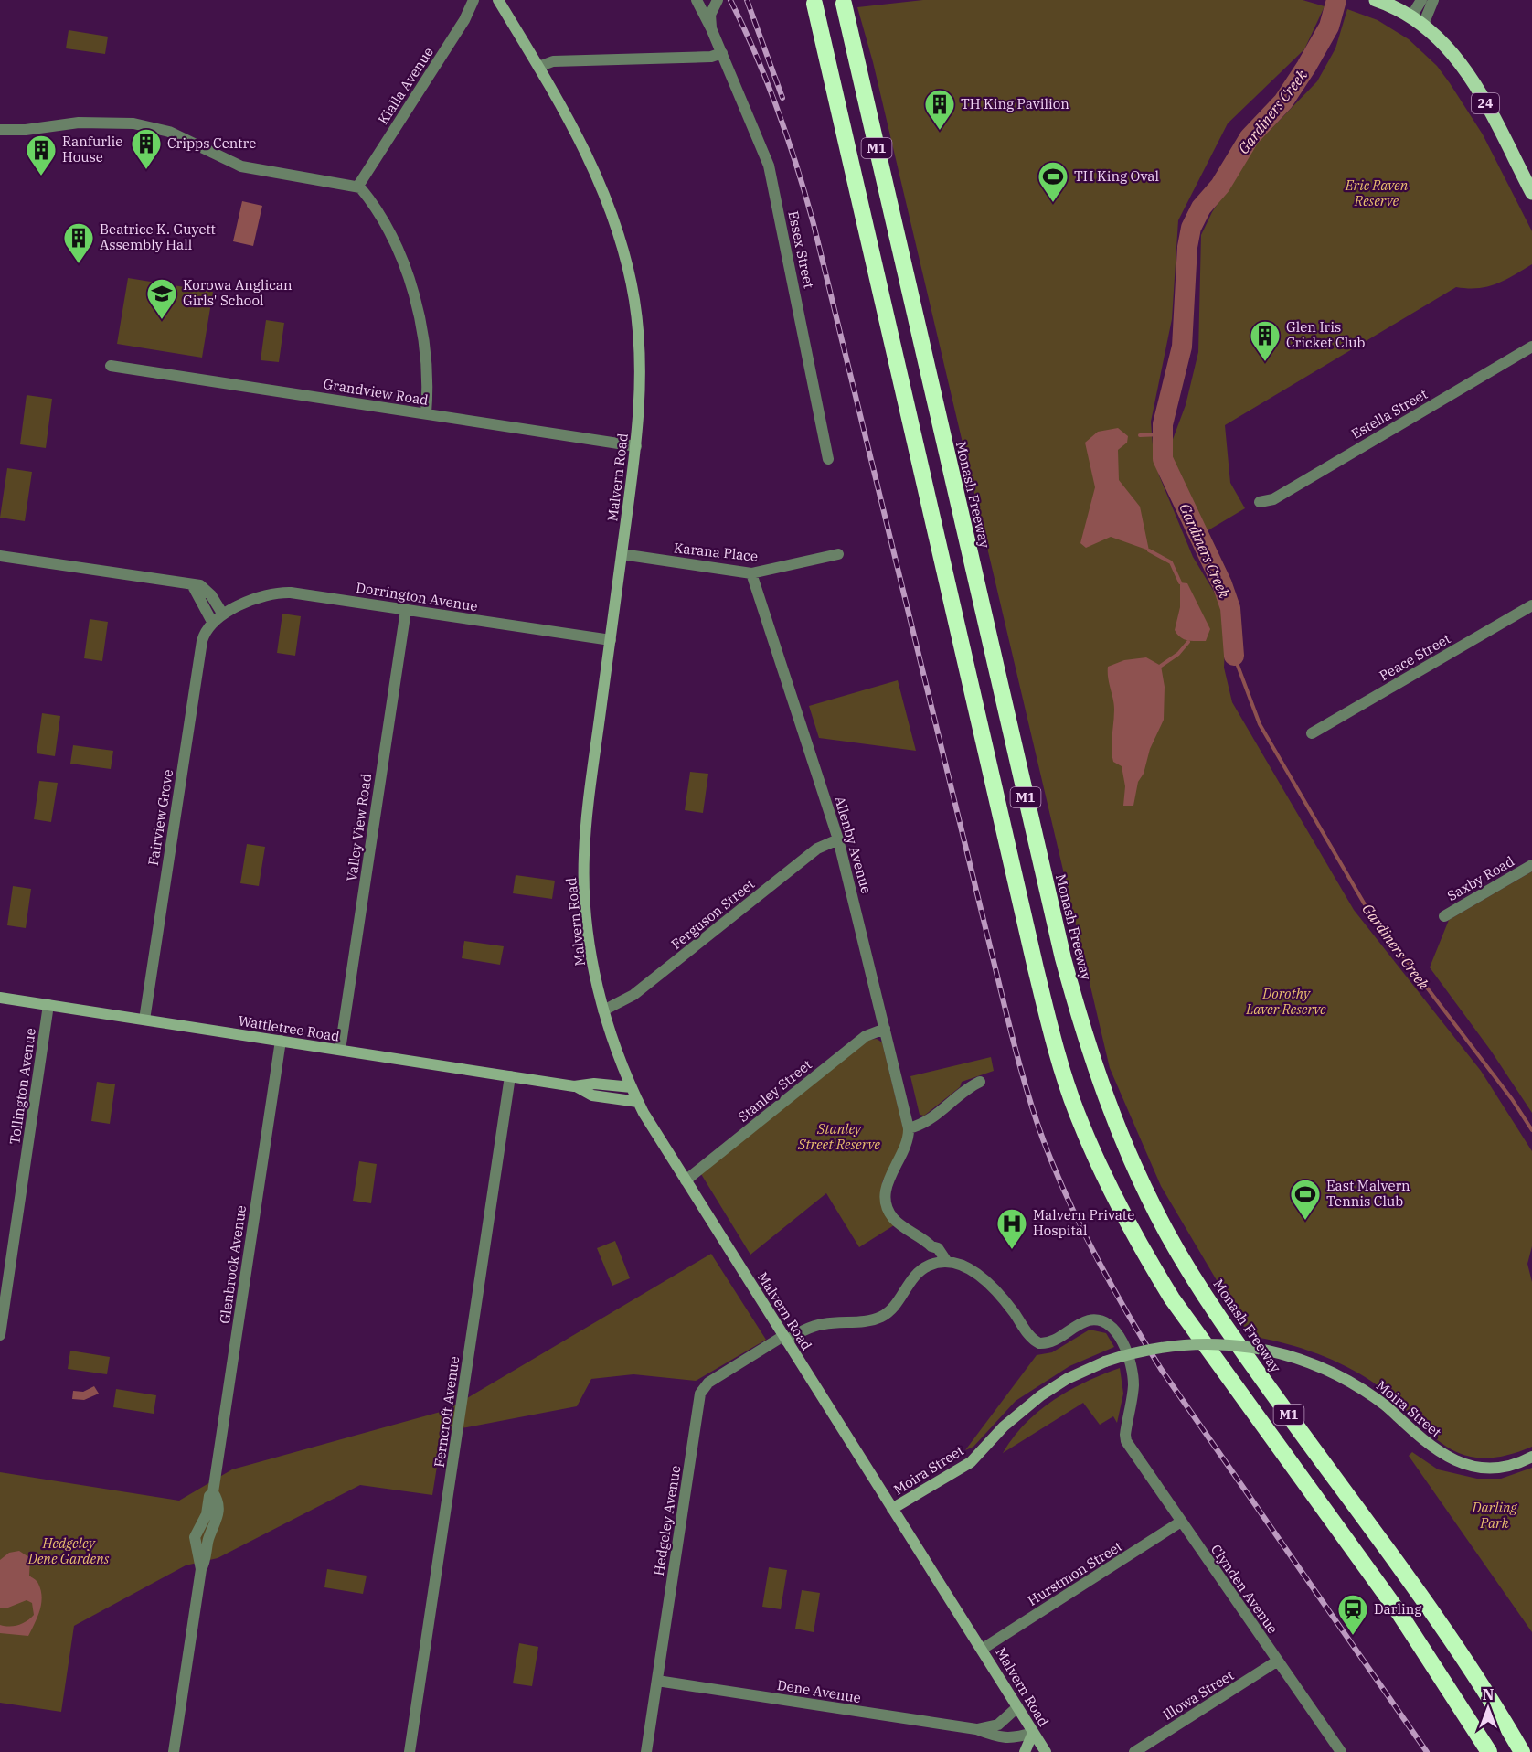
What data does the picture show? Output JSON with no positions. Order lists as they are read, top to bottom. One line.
{"streets":{"highway":["M1","Monash Freeway"],"main road":["24","Malvern Road","Wattletree Road","Moira Street"],"street":["Kialla Avenue","Essex Street","Grandview Road","Estella Street","Karana Place","Dorrington Avenue","Peace Street","Fairview Grove","Valley View Road","Allenby Avenue","Saxby Road","Ferguson Street","Tollington Avenue","Stanley Street","Glenbrook Avenue","Ferncroft Avenue","Hedgeley Avenue","Hurstmon Street","Clynden Avenue","Dene Avenue","Illowa Street"]},"crossings":[["Grandview Road","Malvern Road"],["Malvern Road","Karana Place"],["Malvern Road","Dorrington Avenue"],["Malvern Road","Ferguson Street"],["Malvern Road","Wattletree Road"],["Malvern Road","Stanley Street"],["Malvern Road","Moira Street"],["Malvern Road","Hedgeley Avenue"],["Malvern Road","Hurstmon Street"],["Malvern Road","Dene Avenue"],["Karana Place","Allenby Avenue"],["Dorrington Avenue","Fairview Grove"],["Dorrington Avenue","Valley View Road"],["Fairview Grove","Wattletree Road"],["Valley View Road","Wattletree Road"],["Allenby Avenue","Ferguson Street"],["Allenby Avenue","Stanley Street"],["Allenby Avenue","Clynden Avenue"],["Wattletree Road","Tollington Avenue"],["Wattletree Road","Glenbrook Avenue"],["Wattletree Road","Ferncroft Avenue"],["Hedgeley Avenue","Dene Avenue"],["Hurstmon Street","Clynden Avenue"],["Clynden Avenue","Illowa Street"]],"water":["Gardiners Creek"],"parks":["Eric Raven Reserve","Dorothy Laver Reserve","Stanley Street Reserve","Darling Park","Hedgeley Dene Gardens"],"places":{"building":["TH King Pavilion","Cripps Centre","Ranfurlie House","Beatrice K. Guyett Assembly Hall","Glen Iris Cricket Club"],"sports":["TH King Oval","East Malvern Tennis Club"],"school or university":["Korowa Anglican Girls' School"],"hospital":["Malvern Private Hospital"],"station":["Darling"]},"north":"top"}
